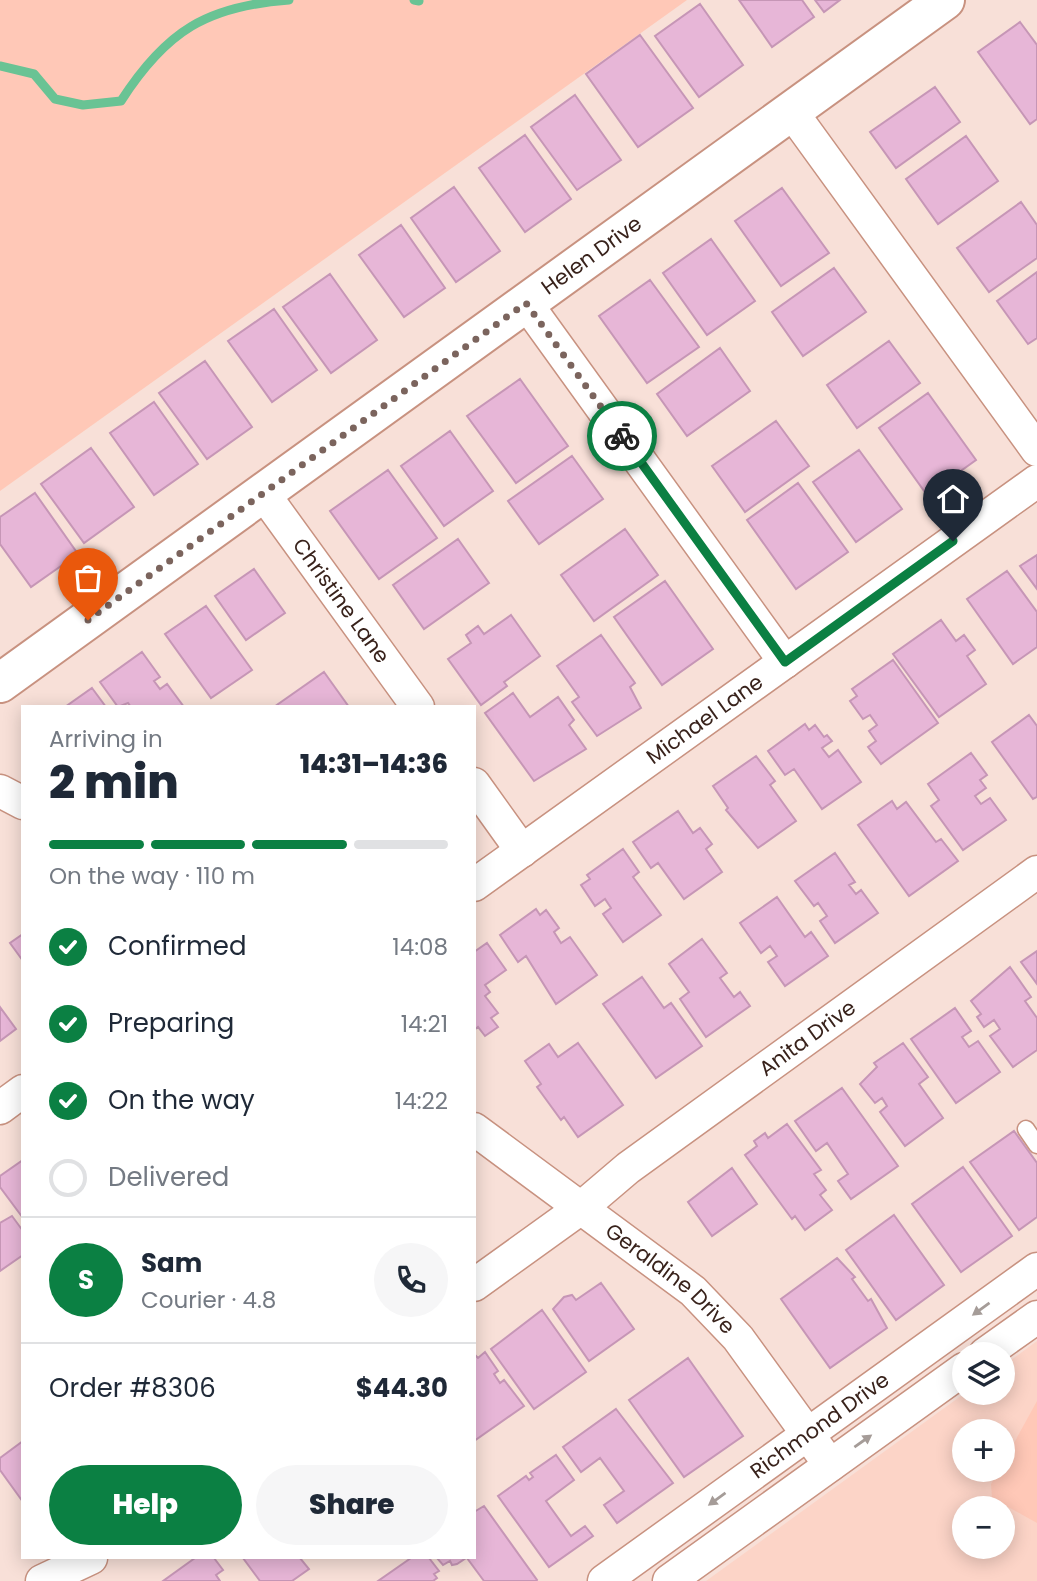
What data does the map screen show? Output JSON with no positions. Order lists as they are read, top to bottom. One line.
{"streets":{"street":["Helen Drive","Christine Lane","Michael Lane","Anita Drive","Geraldine Drive","Richmond Drive"]},"crossings":[["Helen Drive","Christine Lane"],["Anita Drive","Geraldine Drive"],["Geraldine Drive","Richmond Drive"]],"page":{"heading":["2 min","Arriving in","14:31–14:36"],"panel":["Sam","Courier · 4.8","Order #8306","$44.30"],"bar":"On the way · 110 m","list":[["Confirmed","14:08"],["Preparing","14:21"],["On the way","14:22"],"Delivered"],"round":"S","map_buttons":["+","−"],"buttons":["Help","Share"]}}
